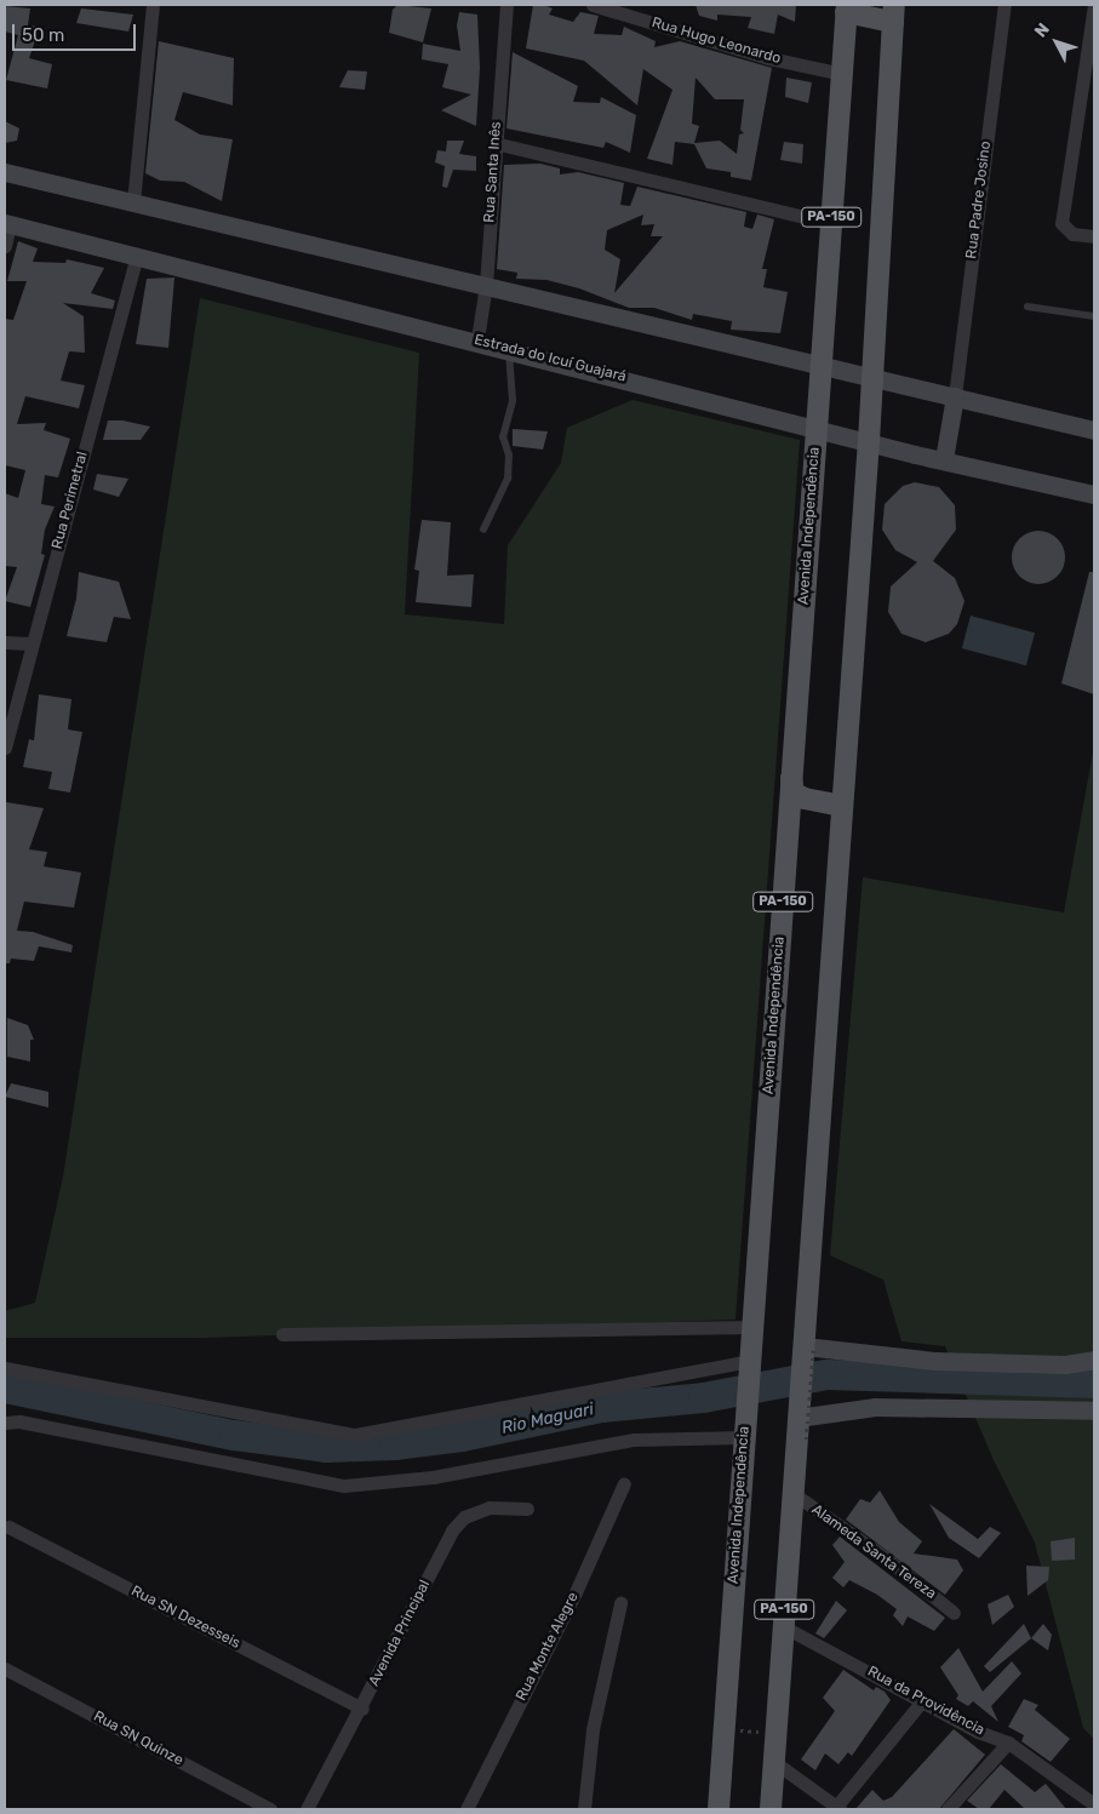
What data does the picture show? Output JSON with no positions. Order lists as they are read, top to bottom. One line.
{"streets":{"main road":["PA-150","Estrada do Icuí Guajará","Avenida Independência"],"street":["Rua Hugo Leonardo","Rua Santa Inês","Rua Padre Josino","Rua Perimetral","Alameda Santa Tereza","Rua SN Dezesseis","Avenida Principal","Rua Monte Alegre","Rua da Providência","Rua SN Quinze"]},"crossings":[["Rua Hugo Leonardo","Avenida Independência"],["Rua Santa Inês","Estrada do Icuí Guajará"],["PA-150","Estrada do Icuí Guajará"],["PA-150","Alameda Santa Tereza"],["PA-150","Rua da Providência"],["Estrada do Icuí Guajará","Rua Perimetral"],["Estrada do Icuí Guajará","Avenida Independência"],["Rua SN Dezesseis","Avenida Principal"]],"water":["Rio Maguari"],"scale_bar":"50 m","north":"top left"}
